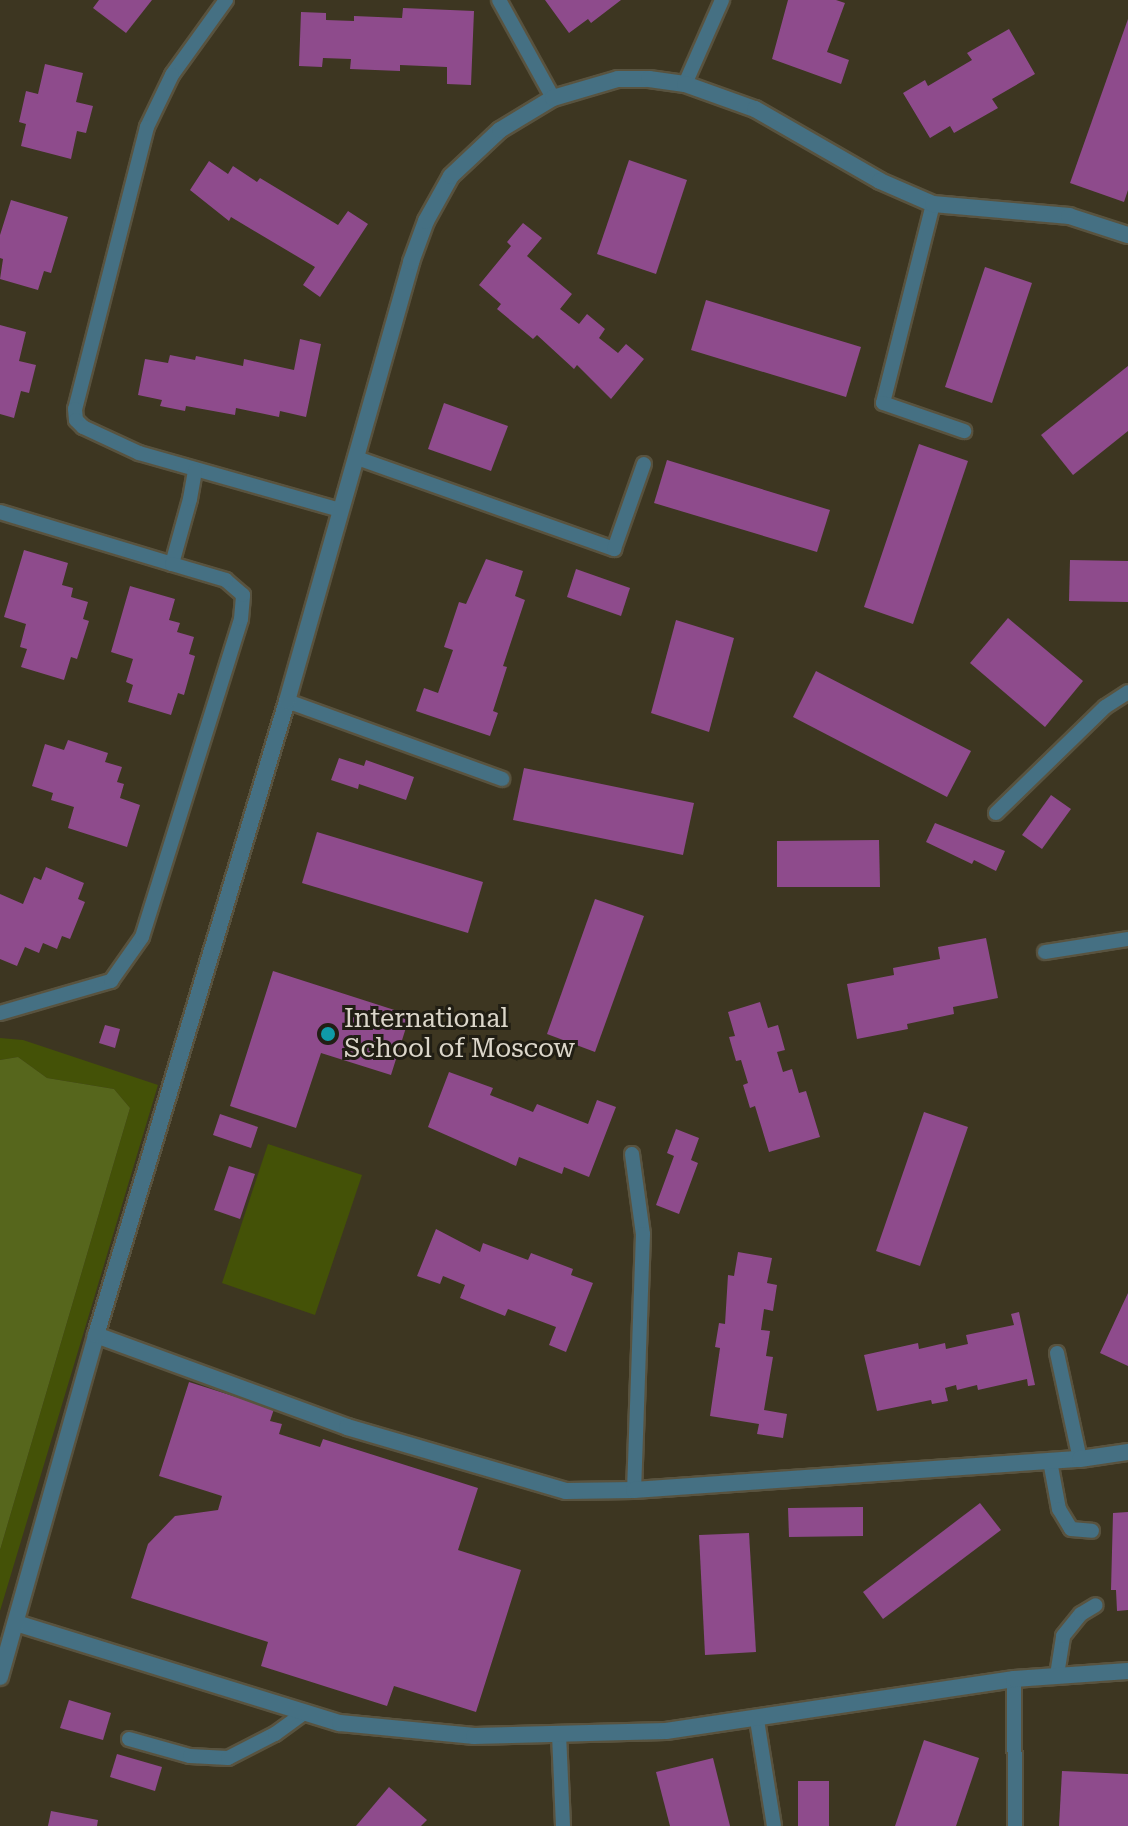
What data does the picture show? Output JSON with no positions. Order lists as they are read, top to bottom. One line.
{"places":["International School of Moscow"]}
